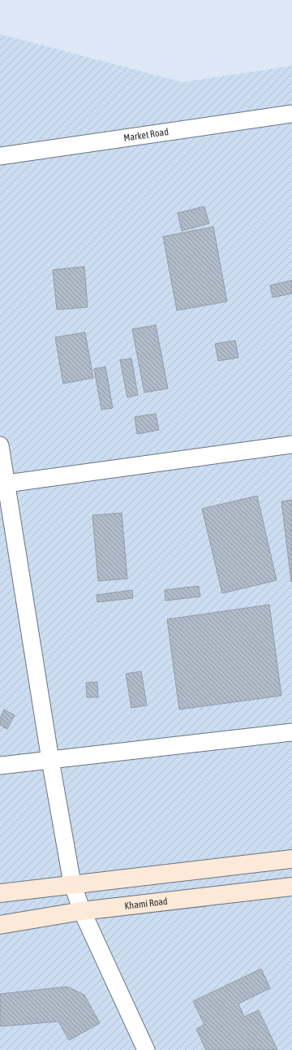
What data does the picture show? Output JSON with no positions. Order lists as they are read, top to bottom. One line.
{"streets":{"main road":["Khami Road"],"street":["Market Road"]}}
